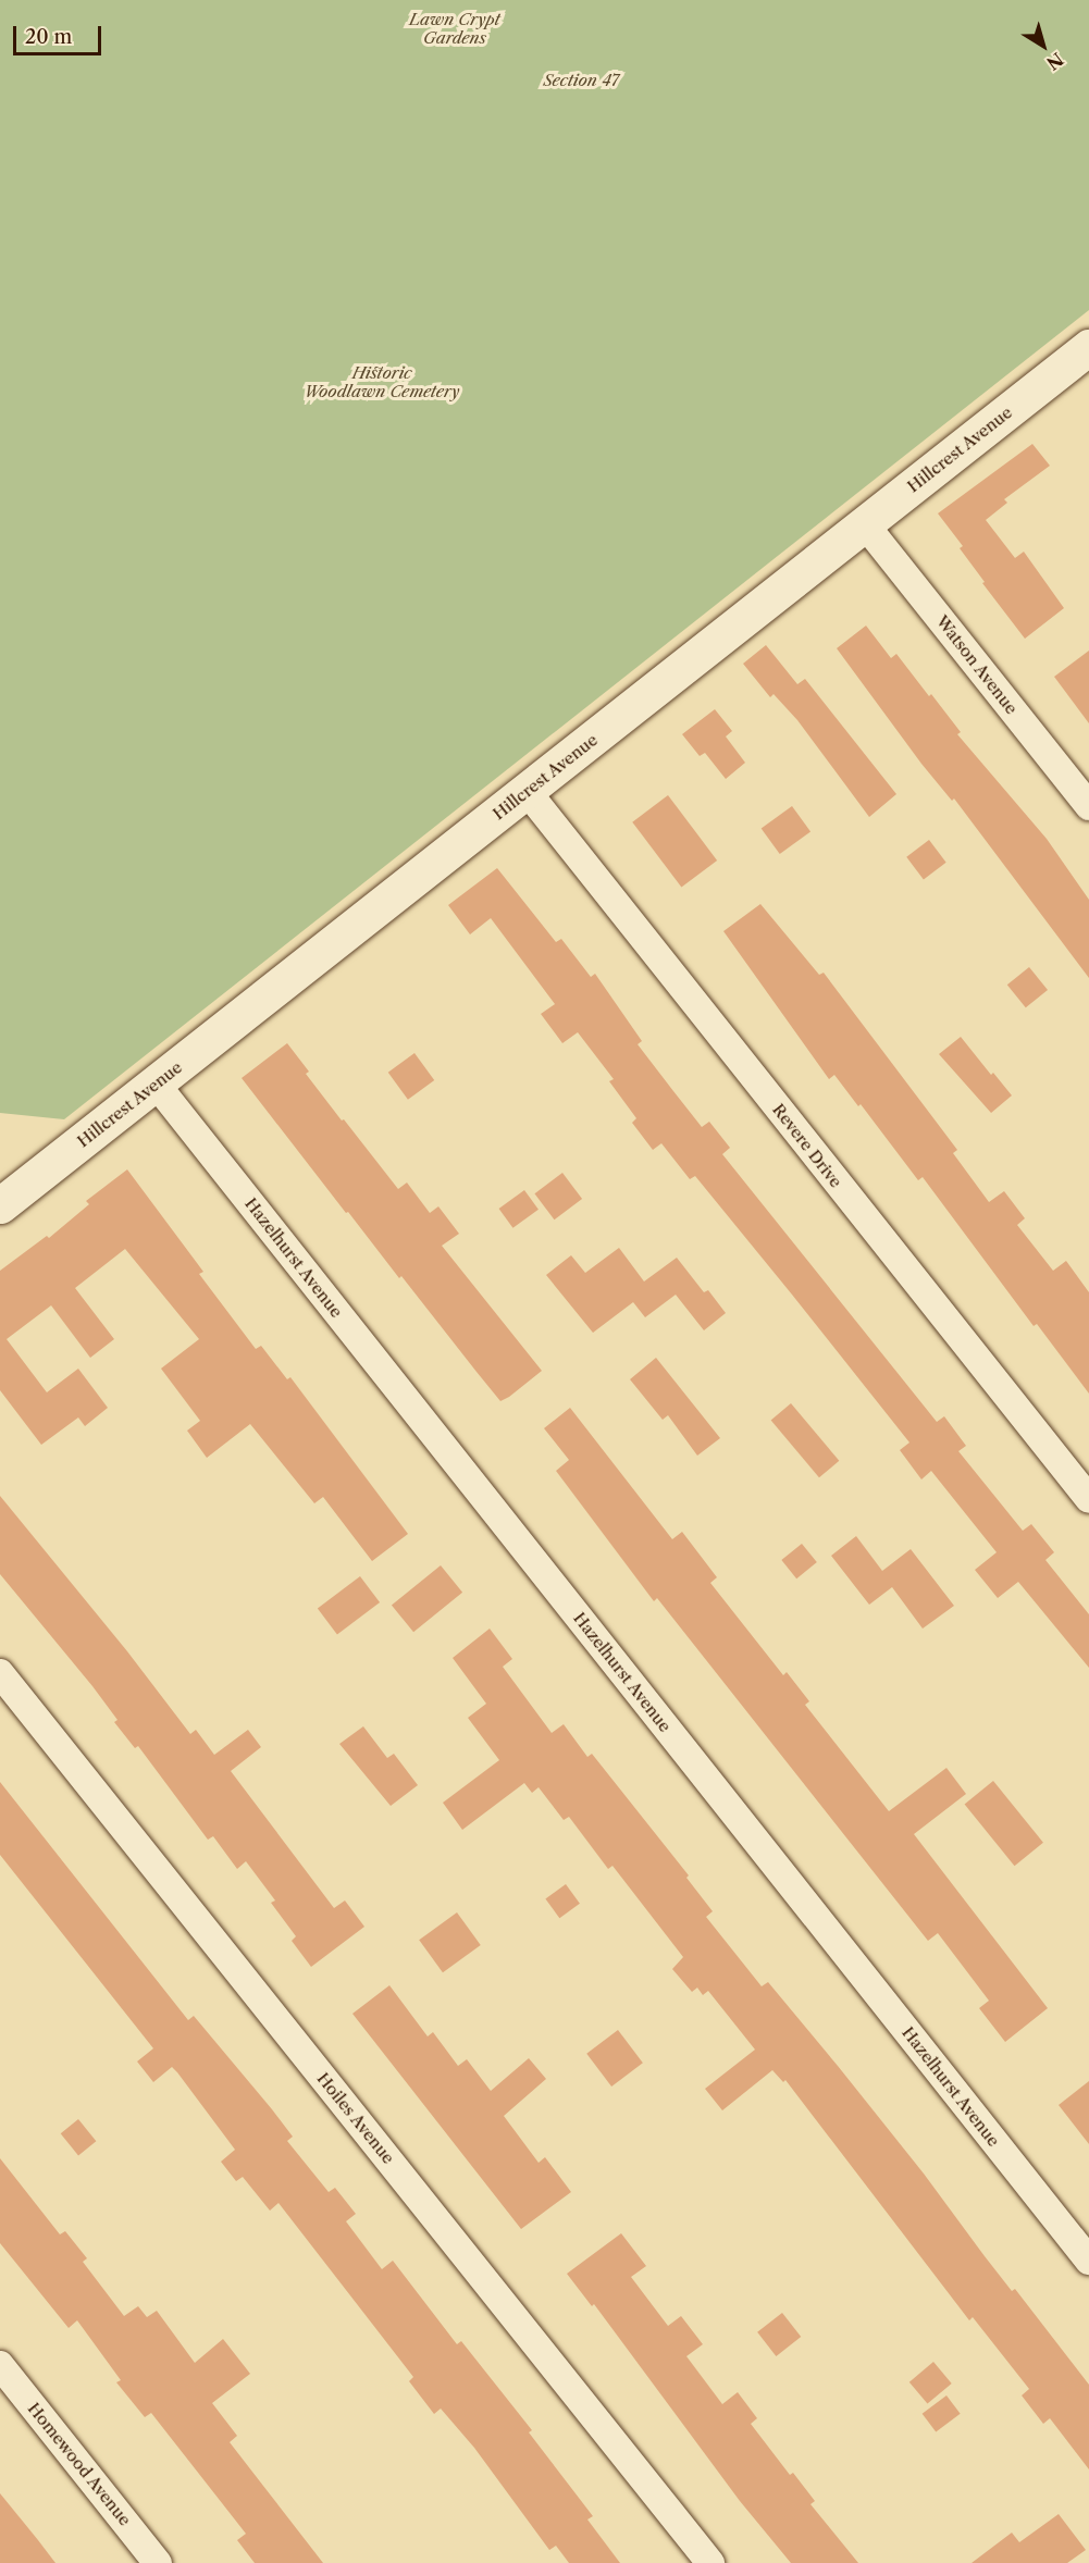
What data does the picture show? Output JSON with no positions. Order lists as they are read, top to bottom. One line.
{"streets":{"street":["Hillcrest Avenue","Watson Avenue","Revere Drive","Hazelhurst Avenue","Hoiles Avenue","Homewood Avenue"]},"crossings":[["Hillcrest Avenue","Watson Avenue"],["Hillcrest Avenue","Revere Drive"],["Hillcrest Avenue","Hazelhurst Avenue"]],"parks":["Lawn Crypt Gardens","Section 47","Historic Woodlawn Cemetery"],"scale_bar":"20 m","north":"bottom right"}
